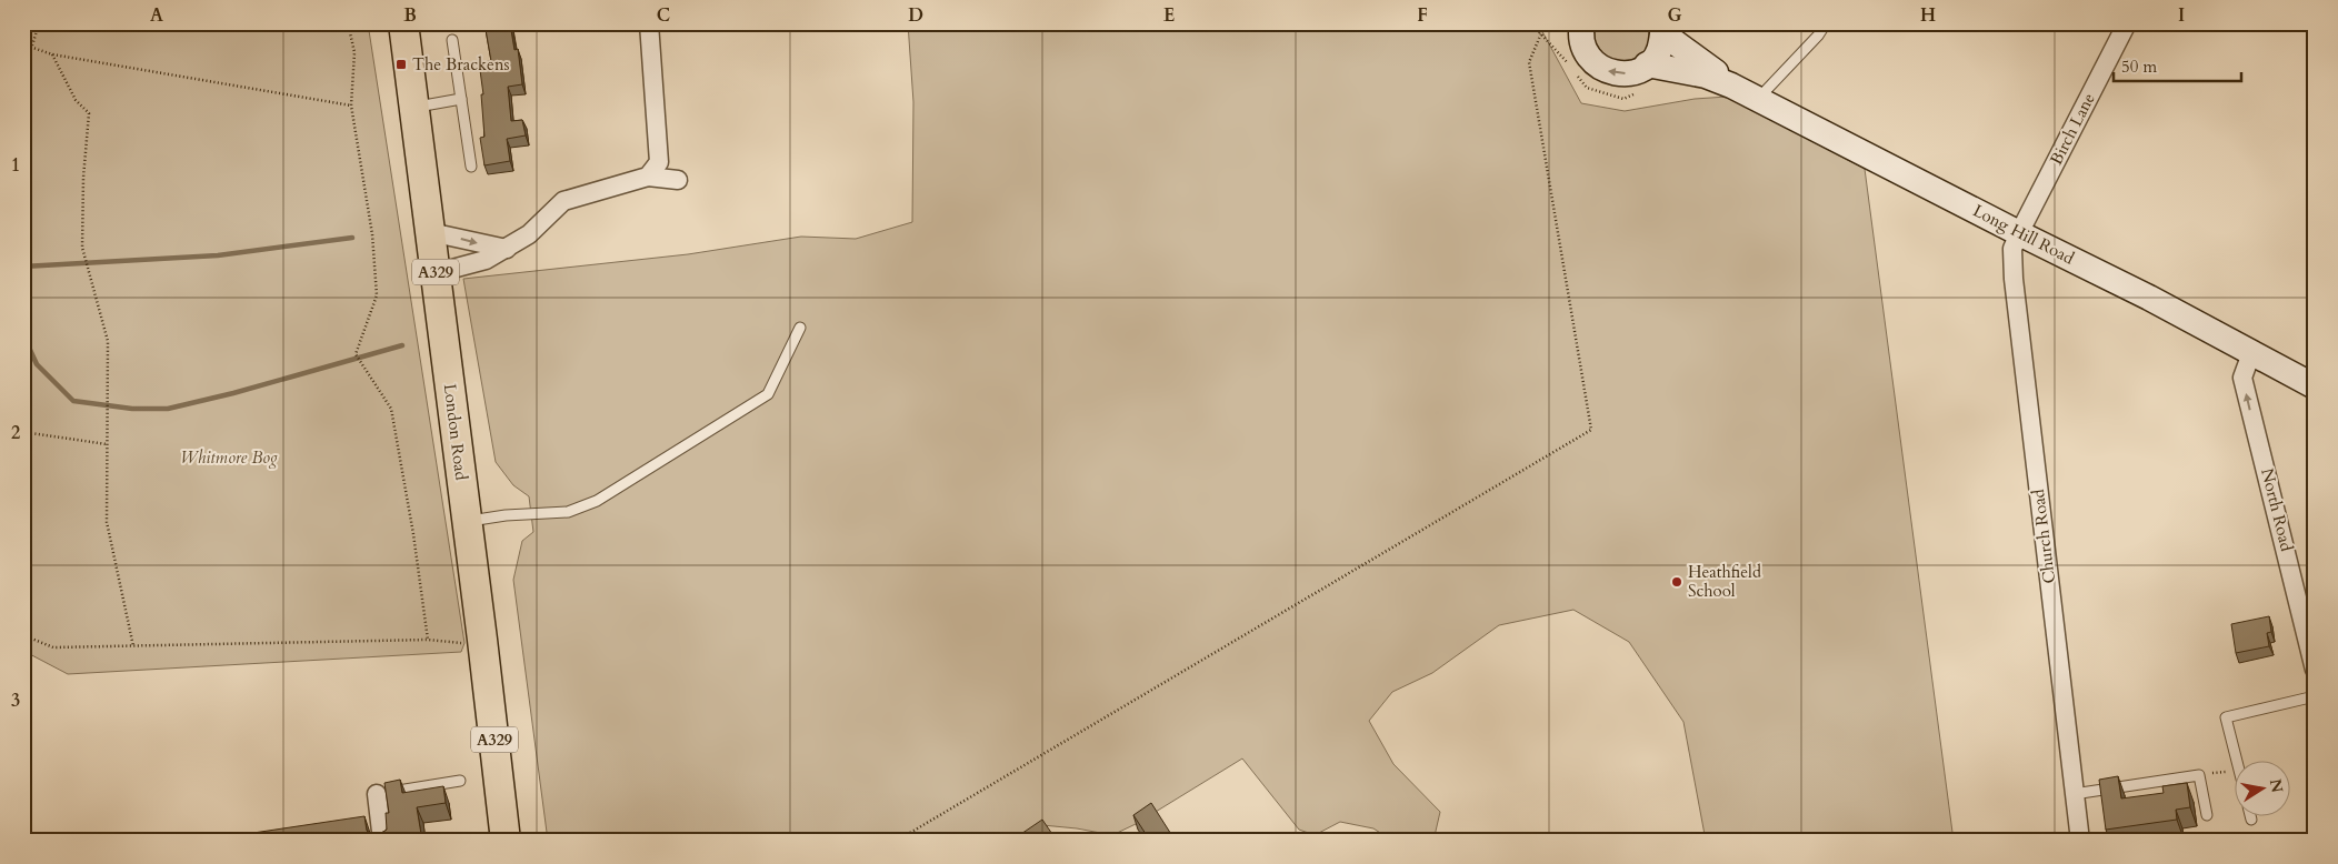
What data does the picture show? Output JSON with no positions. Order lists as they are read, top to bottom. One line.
{"streets":{"main road":["A329","London Road"],"street":["Birch Lane","Long Hill Road","North Road","Church Road"]},"crossings":[["Birch Lane","Long Hill Road"],["Birch Lane","Church Road"],["Long Hill Road","North Road"],["Long Hill Road","Church Road"]],"one_way":["North Road"],"parks":["Whitmore Bog"],"places":{"transit":["The Brackens"],"other":["Heathfield School"]},"scale_bar":"50 m","north":"right","grid":{"columns":["A","B","C","D","E","F","G","H","I"],"rows":["1","2","3"]}}
